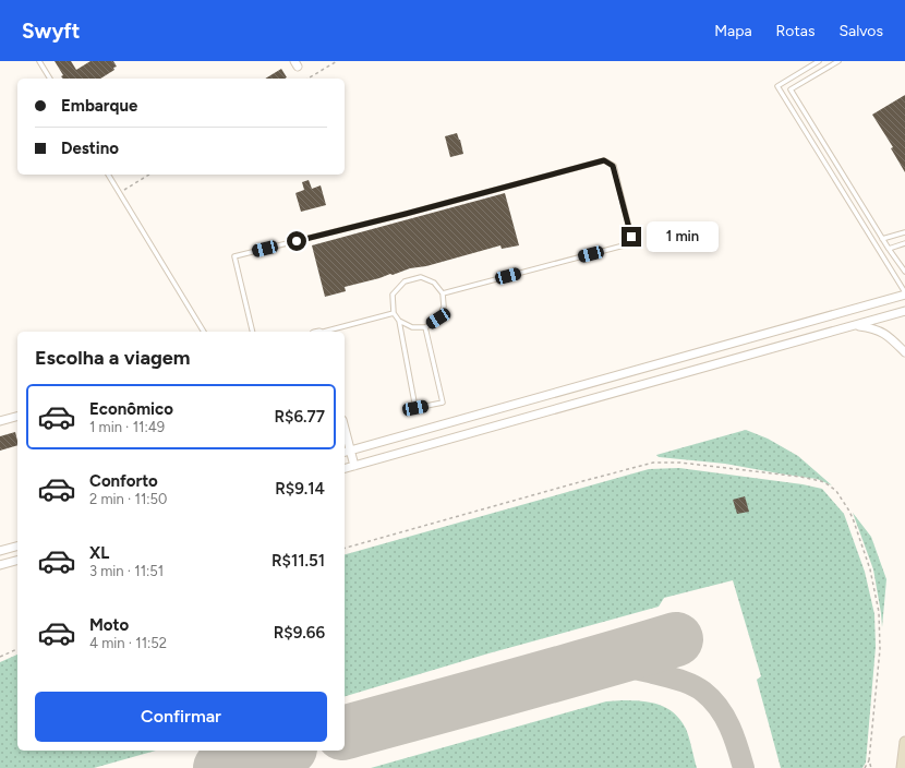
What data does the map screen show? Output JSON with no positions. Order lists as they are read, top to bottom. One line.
{"page":{"header":"Swyft","nav":["Mapa","Rotas","Salvos"],"banner":["Embarque","Destino"],"bubble":"1 min","heading":"Escolha a viagem","list":[{"name":"Econômico","note":"1 min · 11:49","value":"R$6.77"},{"name":"Conforto","note":"2 min · 11:50","value":"R$9.14"},{"name":"XL","note":"3 min · 11:51","value":"R$11.51"},{"name":"Moto","note":"4 min · 11:52","value":"R$9.66"}],"buttons":"Confirmar"}}
